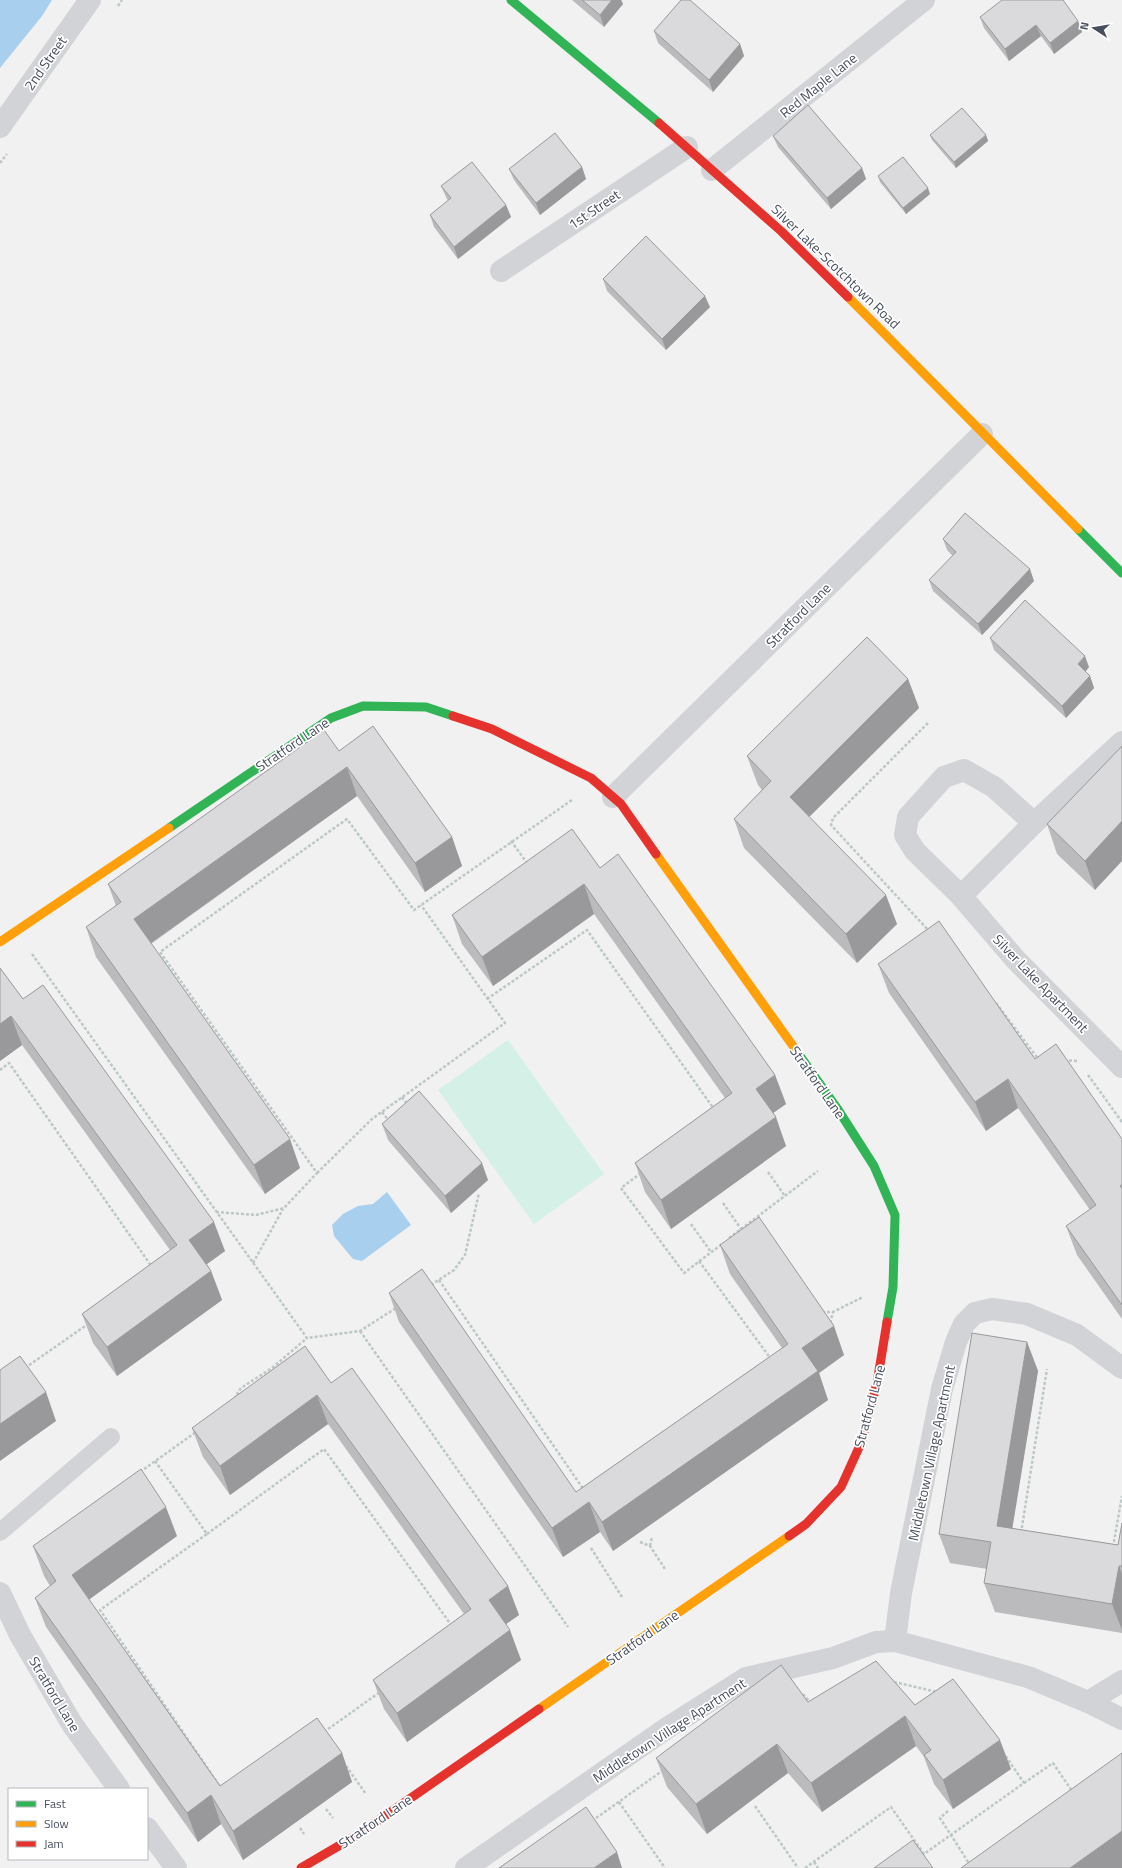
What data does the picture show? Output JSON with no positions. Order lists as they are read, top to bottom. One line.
{"streets":{"street":["2nd Street","Red Maple Lane","1st Street","Silver Lake-Scotchtown Road","Stratford Lane","Silver Lake Apartment","Middletown Village Apartment"]},"crossings":[["Red Maple Lane","Silver Lake-Scotchtown Road"],["1st Street","Silver Lake-Scotchtown Road"],["Silver Lake-Scotchtown Road","Stratford Lane"]],"legend":["Fast","Slow","Jam"],"north":"left"}
